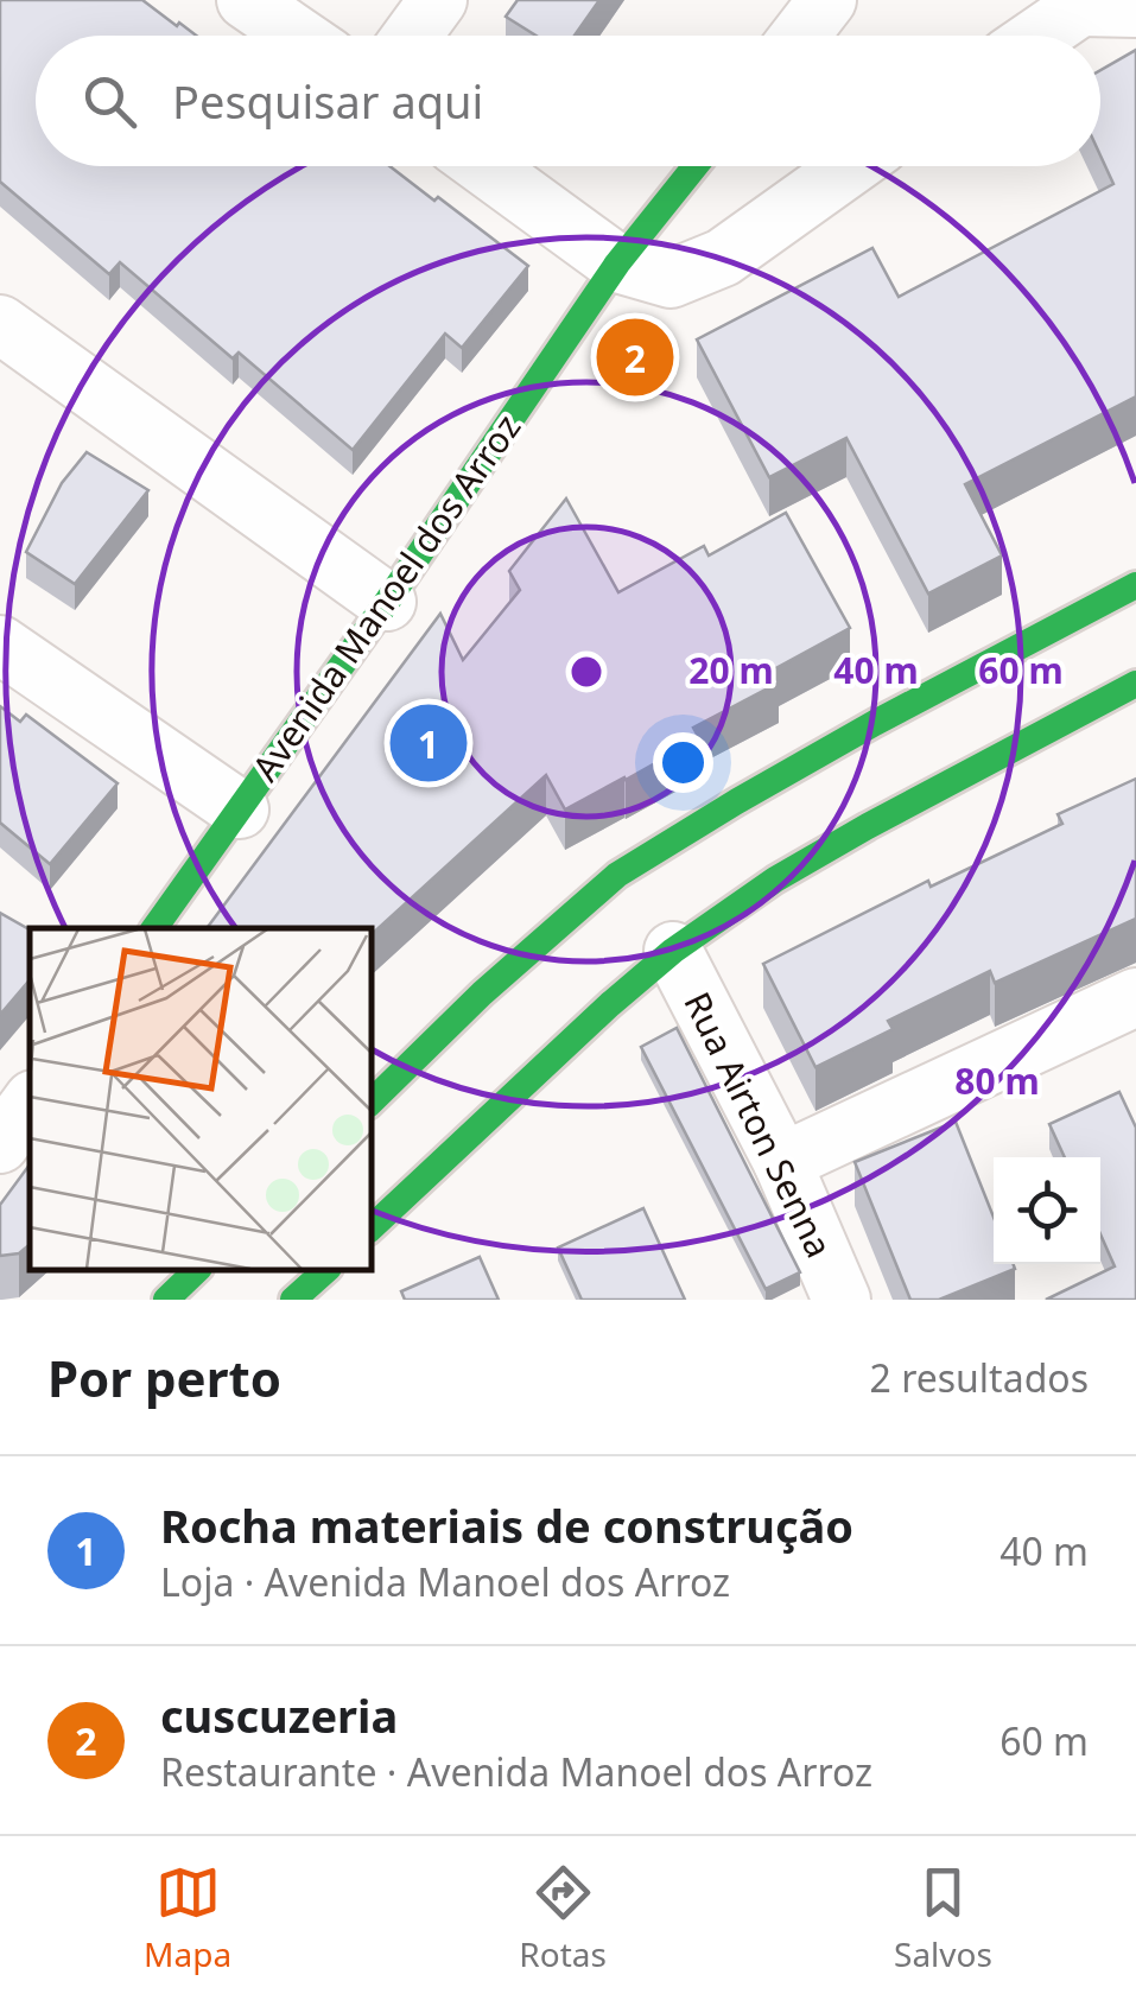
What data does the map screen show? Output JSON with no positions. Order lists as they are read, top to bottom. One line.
{"streets":{"main road":["Avenida Manoel dos Arroz"],"street":["Rua Airton Senna"]},"page":{"search":"Pesquisar aqui","pins":["2","1"],"heading":["Por perto","2 resultados"],"list":[{"mark":"1","name":"Rocha materiais de construção","note":"Loja · Avenida Manoel dos Arroz","value":"40 m"},{"mark":"2","name":"cuscuzeria","note":"Restaurante · Avenida Manoel dos Arroz","value":"60 m"}],"nav":["Mapa","Rotas","Salvos"]},"rings":["20 m","40 m","60 m","80 m"]}
